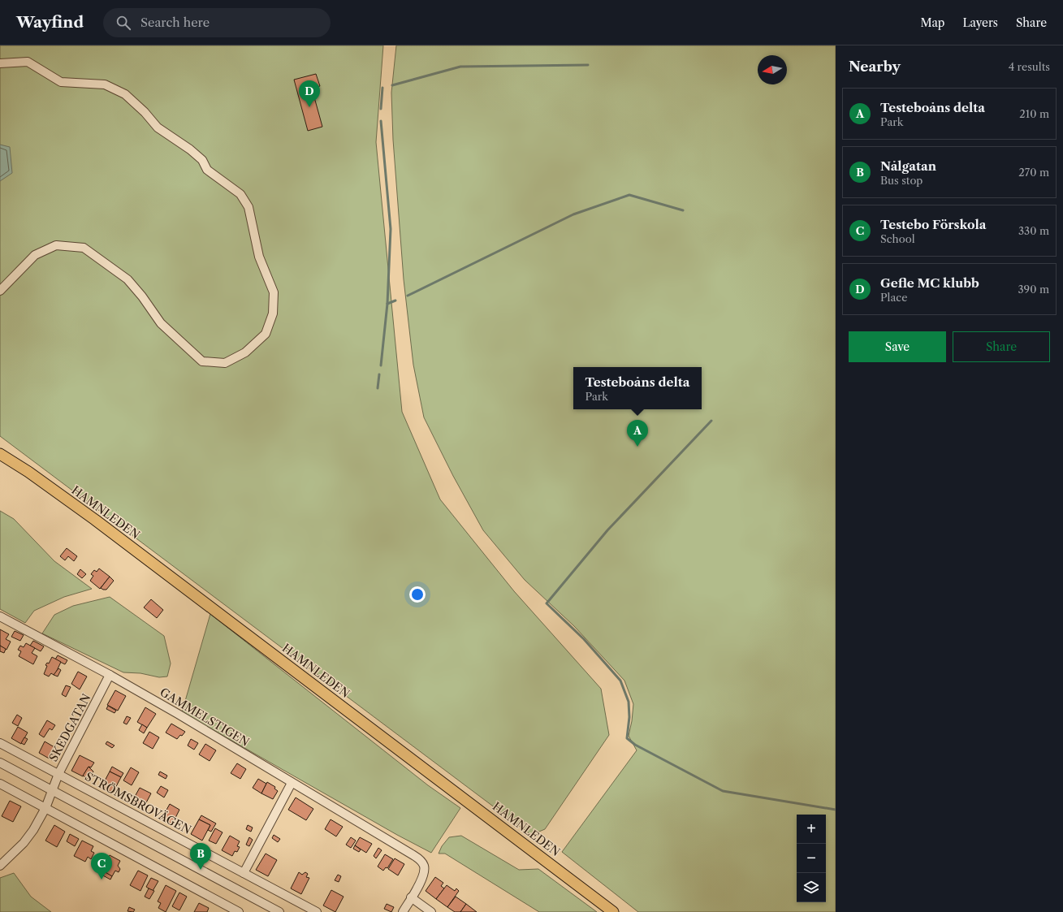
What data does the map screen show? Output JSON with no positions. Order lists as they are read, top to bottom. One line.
{"streets":{"main road":["HAMNLEDEN"],"street":["GAMMELSTIGEN","SKEDGATAN","STRÖMSBROVÄGEN"]},"crossings":[["GAMMELSTIGEN","SKEDGATAN"],["SKEDGATAN","STRÖMSBROVÄGEN"]],"north":"left","page":{"header":"Wayfind","search":"Search here","nav":["Map","Layers","Share"],"heading":["Nearby","4 results"],"pins":["D","A","B","C"],"list":[{"mark":"A","name":"Testeboåns delta","note":"Park","value":"210 m"},{"mark":"B","name":"Nålgatan","note":"Bus stop","value":"270 m"},{"mark":"C","name":"Testebo Förskola","note":"School","value":"330 m"},{"mark":"D","name":"Gefle MC klubb","note":"Place","value":"390 m"}],"buttons":["Save","Share"],"popup":["Testeboåns delta","Park"],"map_buttons":["+","−"]}}
